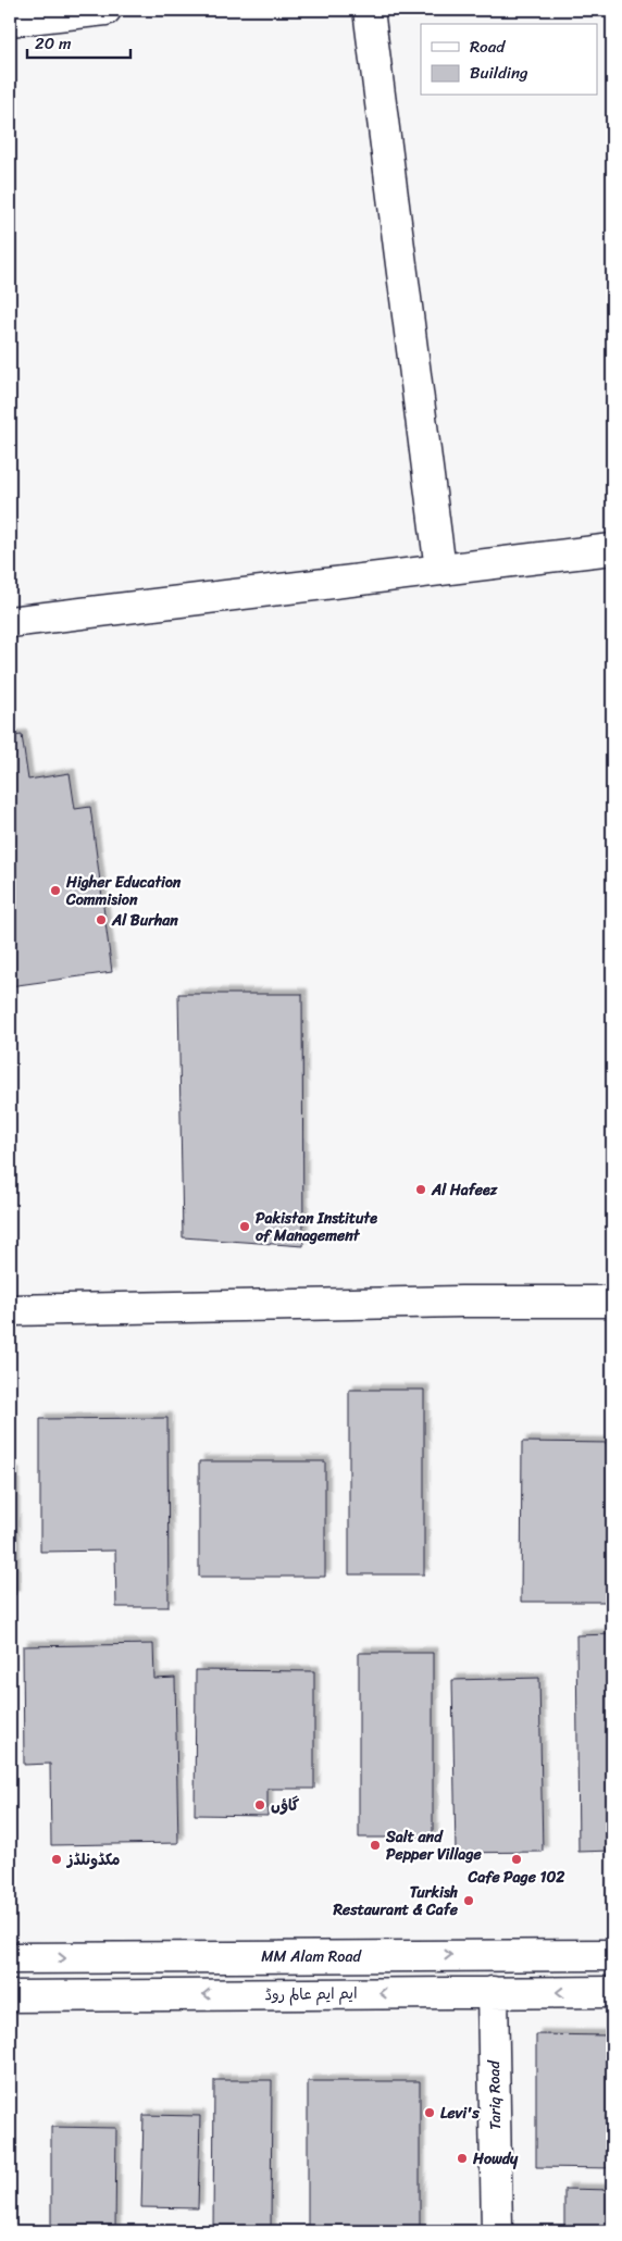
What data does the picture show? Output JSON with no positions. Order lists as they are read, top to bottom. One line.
{"streets":{"street":["MM Alam Road","ایم ایم عالم روڈ","Tariq Road"]},"crossings":[["ایم ایم عالم روڈ","Tariq Road"]],"one_way":["MM Alam Road","ایم ایم عالم روڈ"],"places":["Higher Education Commision","Al Burhan","Al Hafeez","Pakistan Institute of Management","گاؤں","Salt and Pepper Village","مکڈونلڈز","Cafe Page 102","Turkish Restaurant & Cafe","Levi's","Howdy"],"legend":["Road","Building"],"scale_bar":"20 m"}
